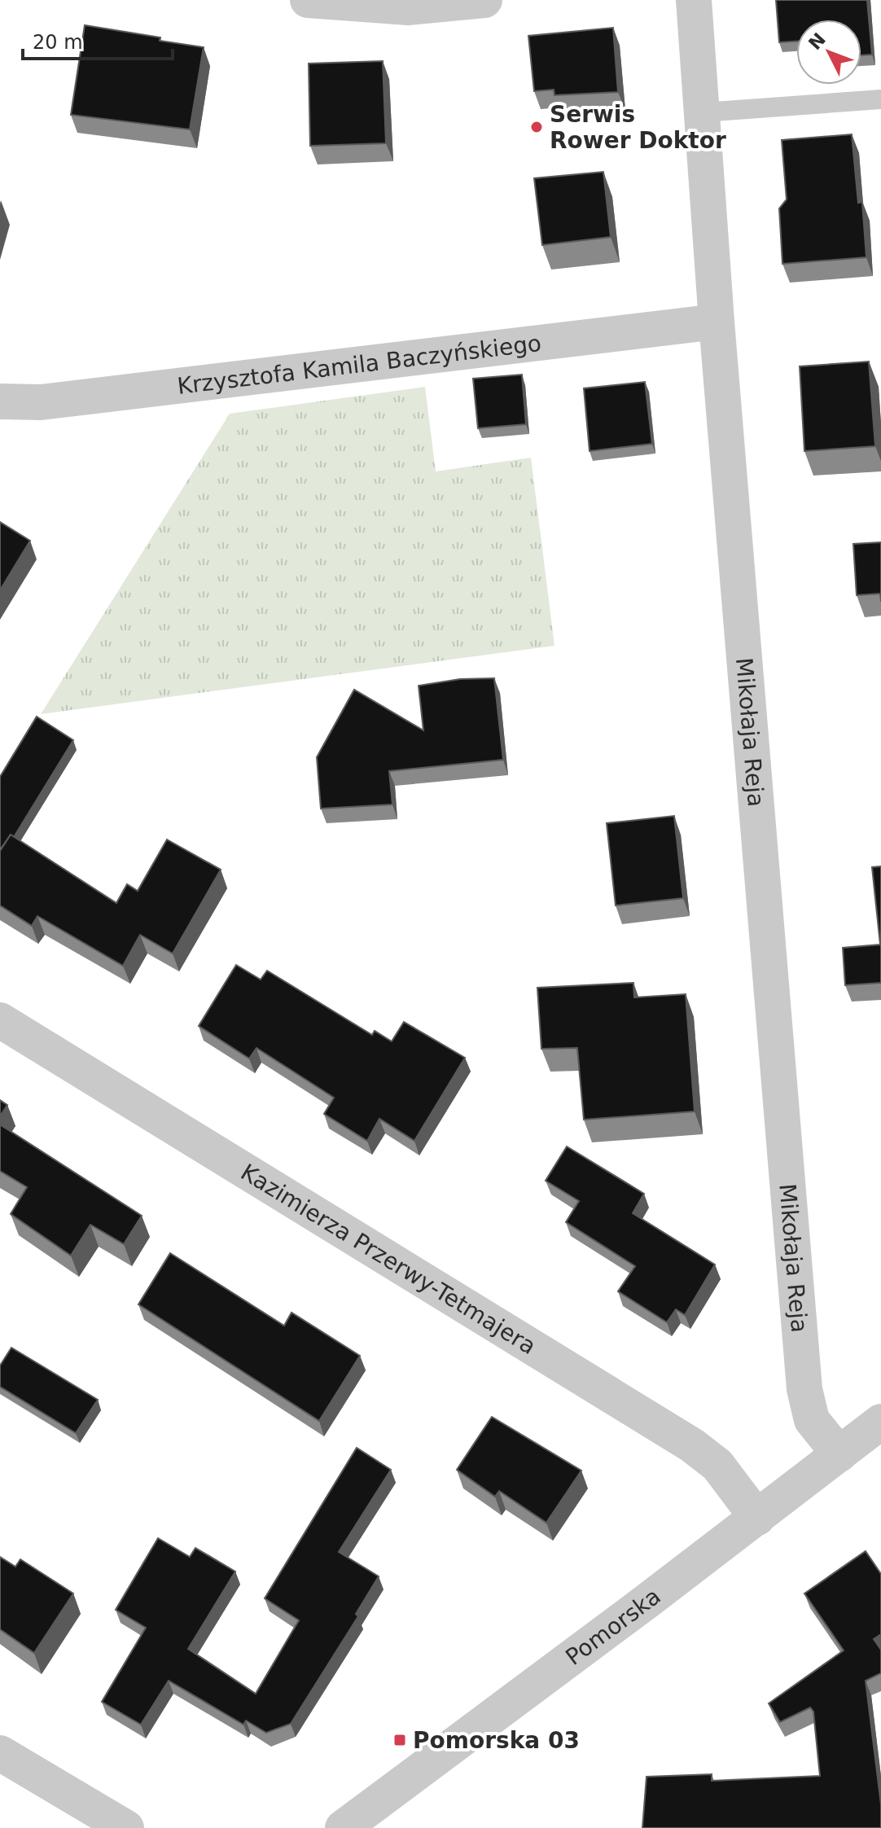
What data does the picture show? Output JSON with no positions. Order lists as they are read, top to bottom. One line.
{"streets":{"street":["Krzysztofa Kamila Baczyńskiego","Mikołaja Reja","Kazimierza Przerwy-Tetmajera","Pomorska"]},"crossings":[["Krzysztofa Kamila Baczyńskiego","Mikołaja Reja"],["Mikołaja Reja","Pomorska"],["Kazimierza Przerwy-Tetmajera","Pomorska"]],"places":{"other":["Serwis Rower Doktor"],"transit":["Pomorska 03"]},"scale_bar":"20 m","north":"top left"}
